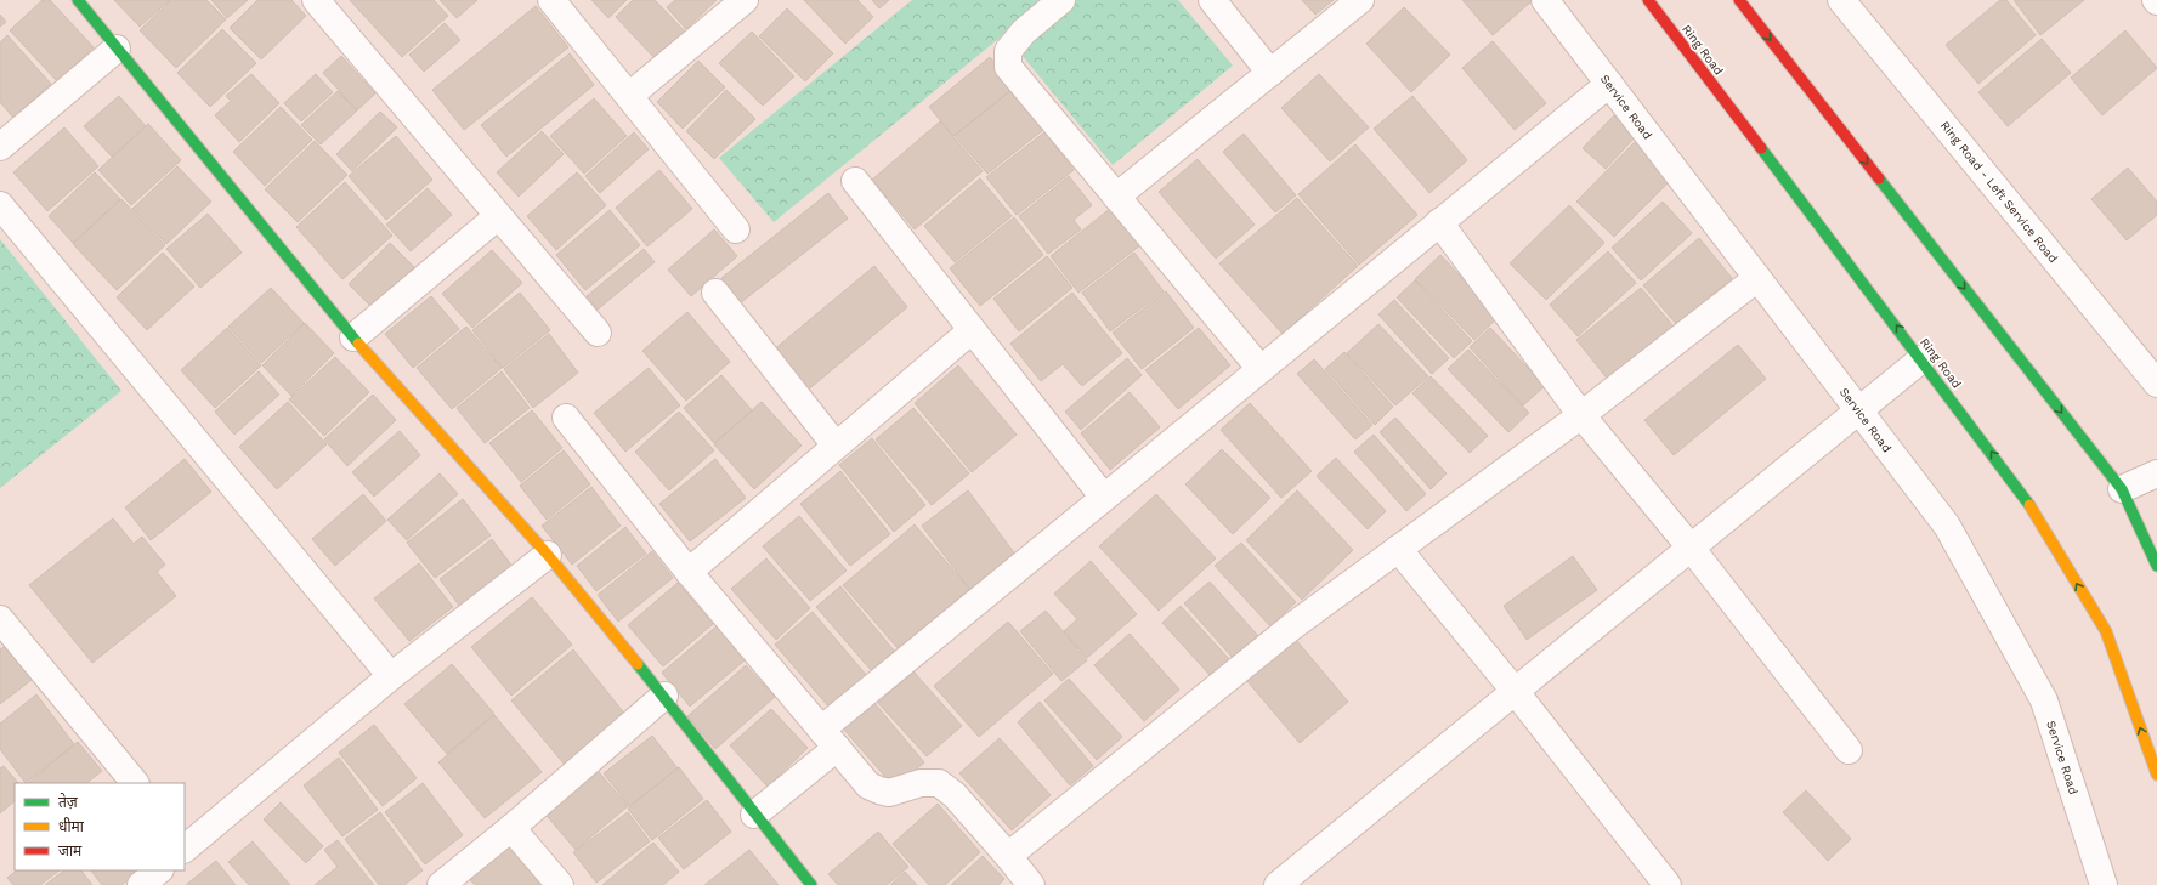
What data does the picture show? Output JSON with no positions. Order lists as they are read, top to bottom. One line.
{"streets":{"main road":["Ring Road"],"street":["Service Road","Ring Road - Left Service Road"]},"legend":["तेज़","धीमा","जाम"]}
